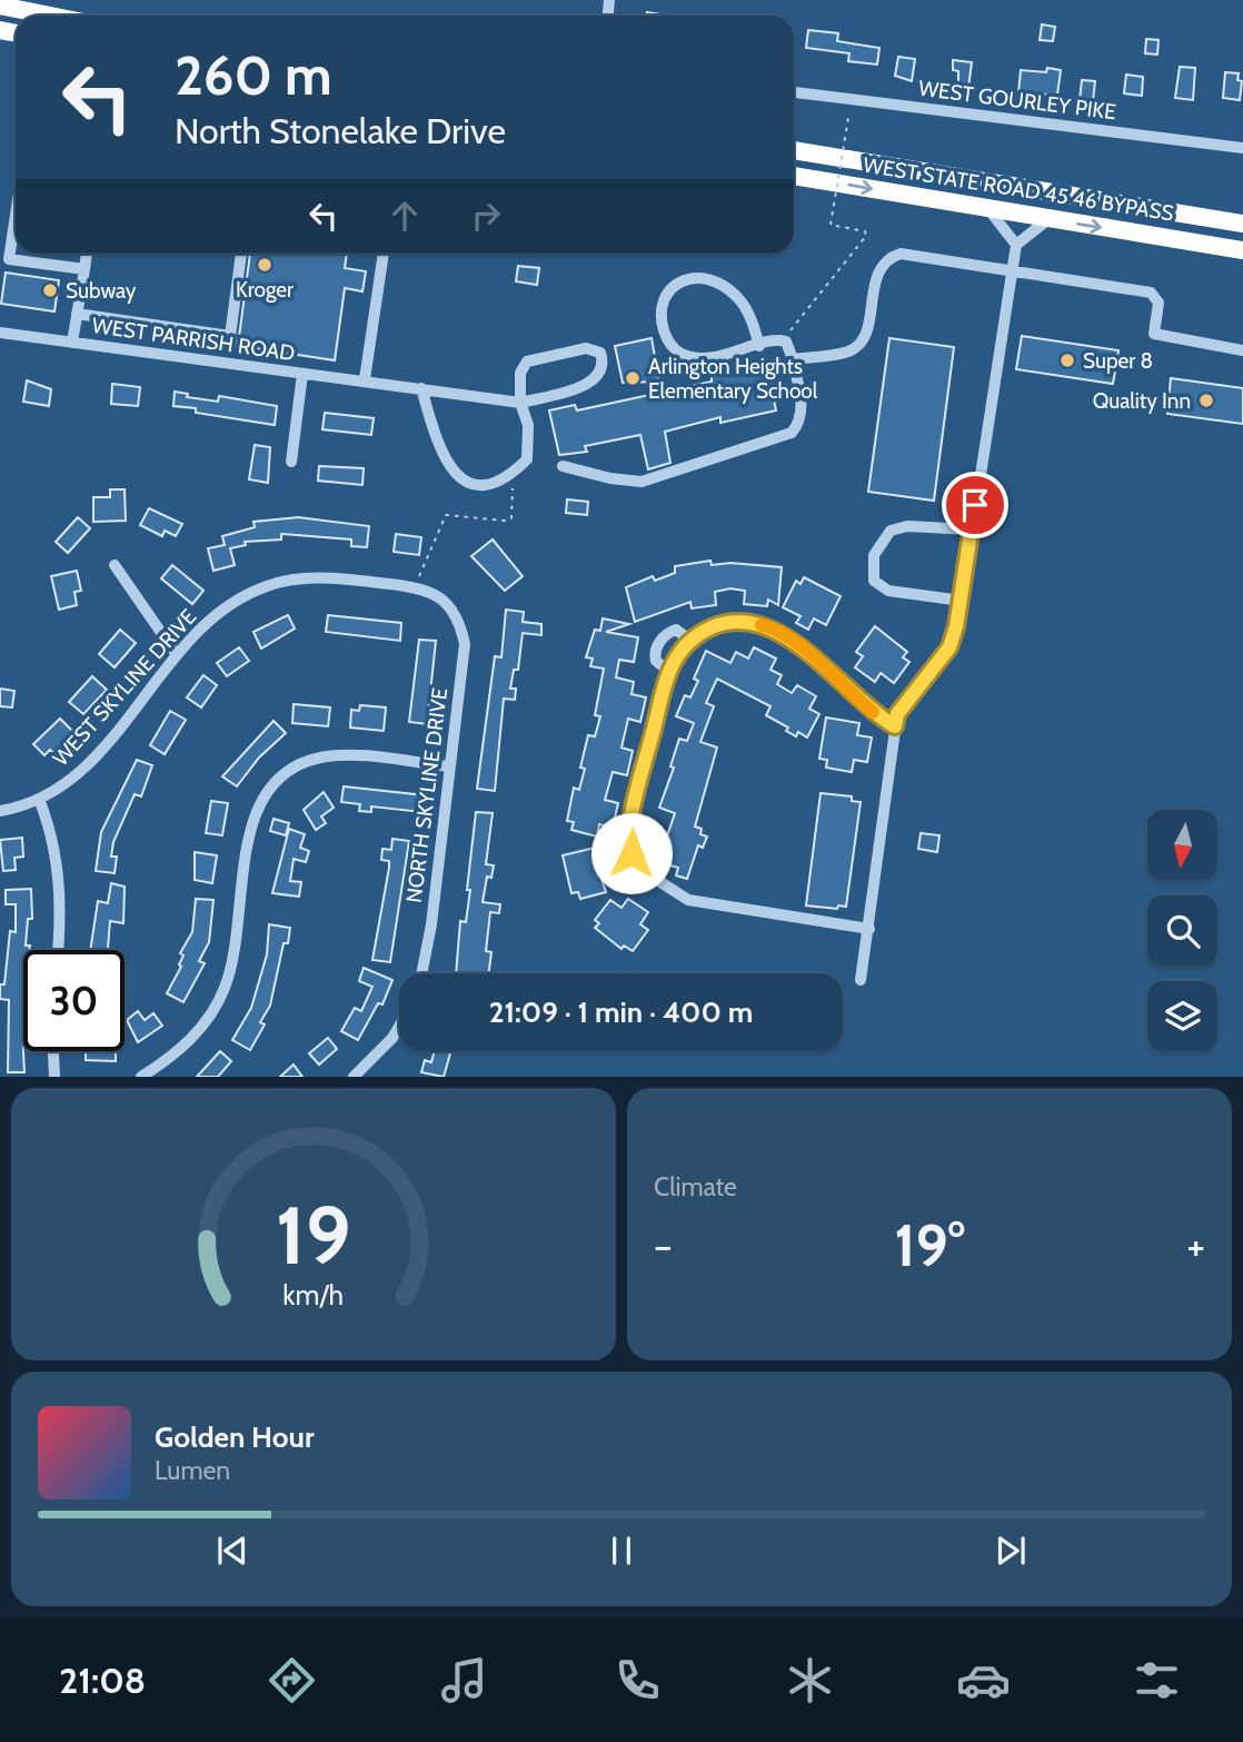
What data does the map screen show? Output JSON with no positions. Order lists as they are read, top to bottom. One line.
{"streets":{"highway":["WEST STATE ROAD 45 46 BYPASS"],"street":["WEST GOURLEY PIKE","WEST PARRISH ROAD","WEST SKYLINE DRIVE","NORTH SKYLINE DRIVE"]},"crossings":[["WEST SKYLINE DRIVE","NORTH SKYLINE DRIVE"]],"places":["Kroger","Subway","Super 8","Arlington Heights Elementary School","Quality Inn"],"north":"bottom","page":{"turn":["260 m","North Stonelake Drive"],"limit":"30","trip":"21:09 · 1 min · 400 m","tile":"Climate","heat":["−","19°","+"],"song":["Golden Hour","Lumen"],"tabs":"21:08","gauge":["19","km/h"]}}
